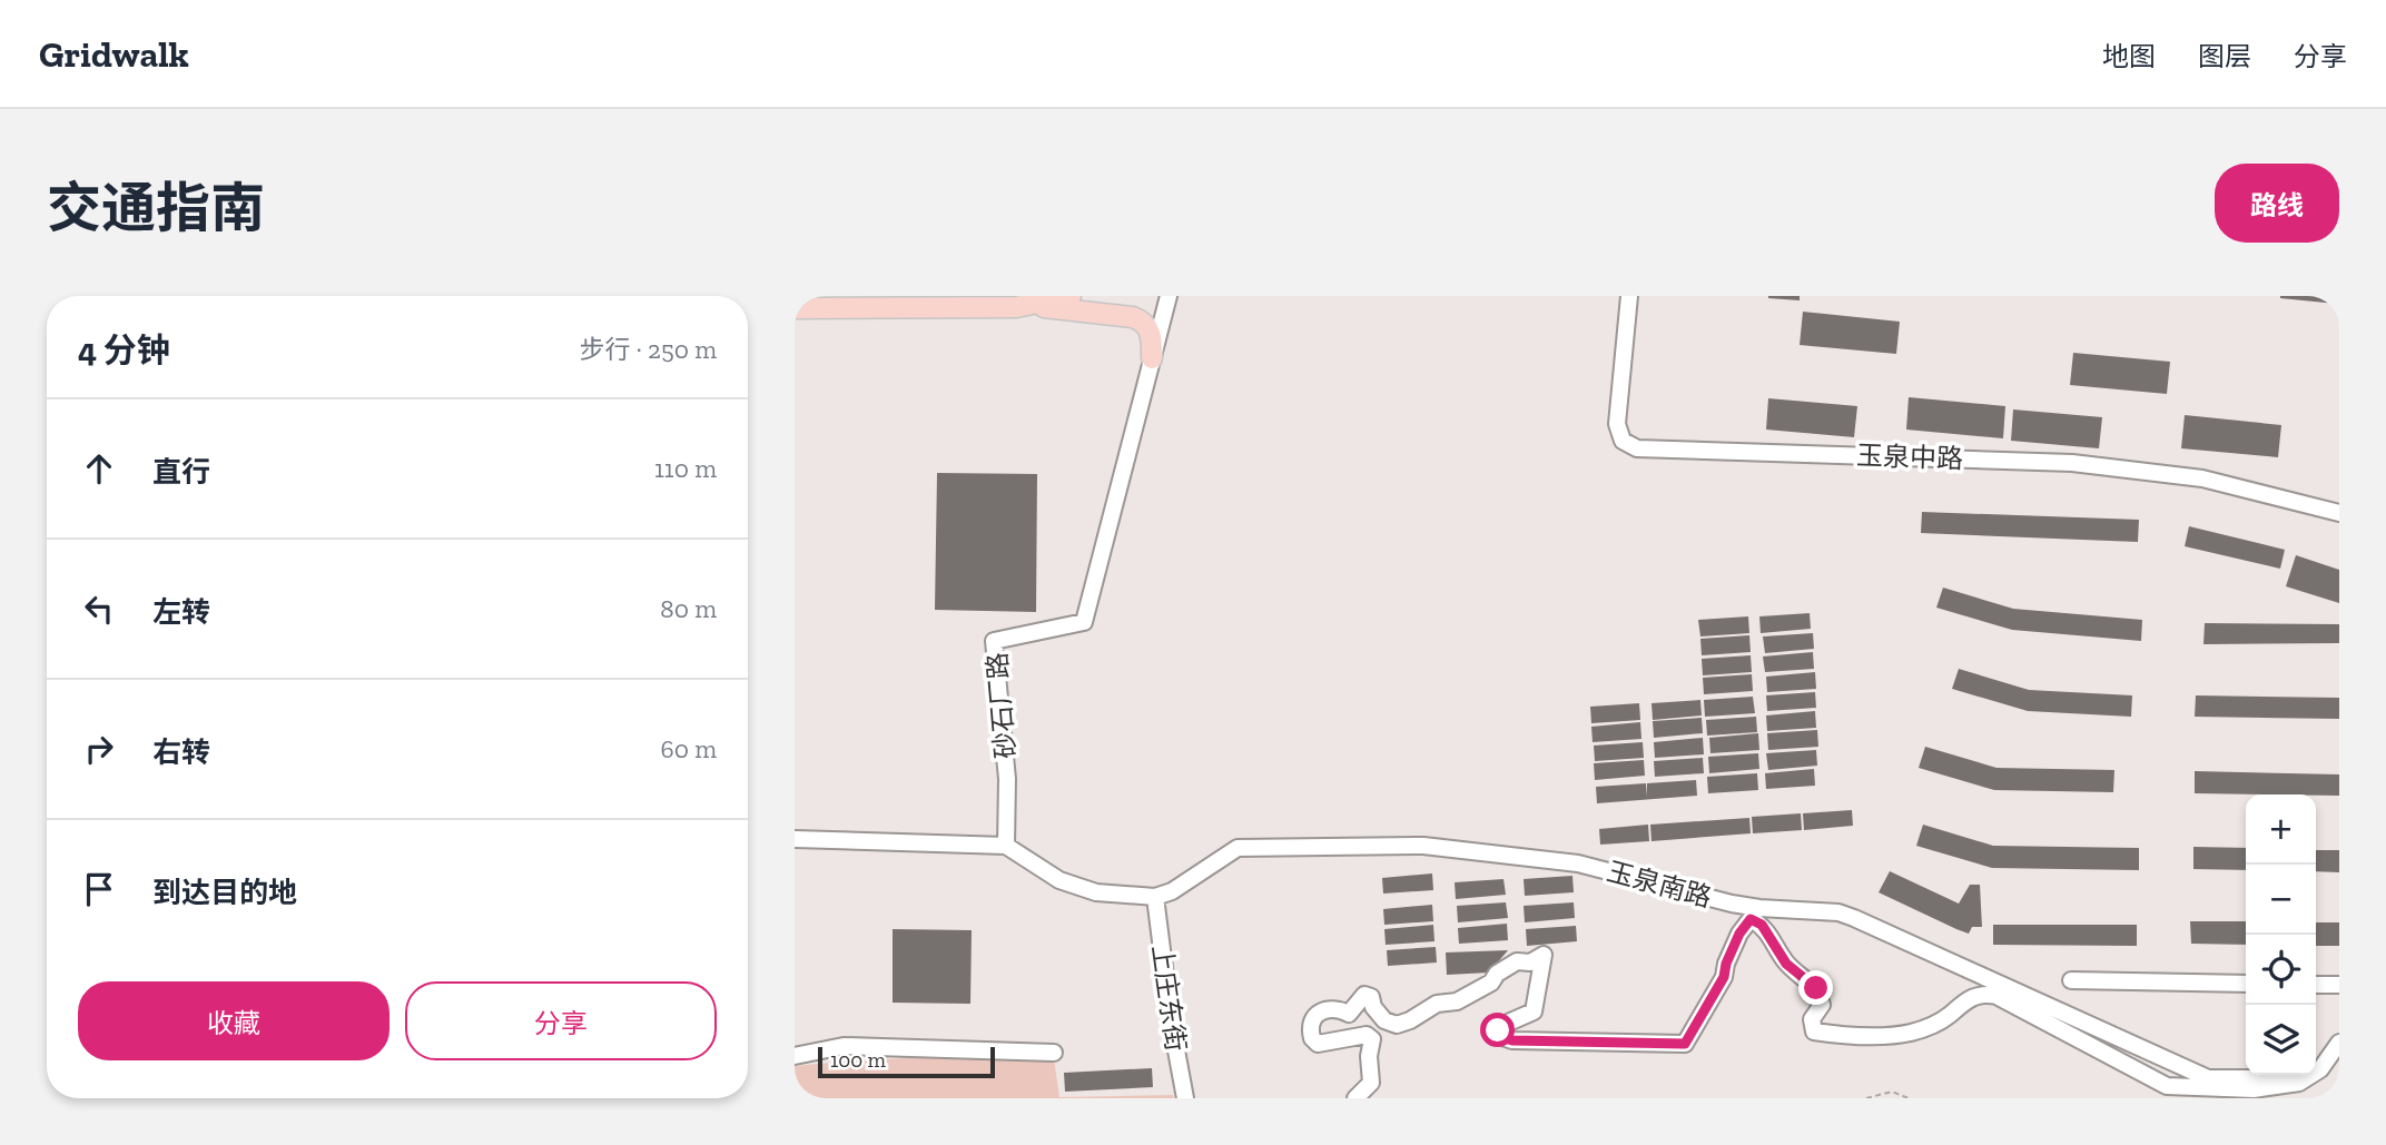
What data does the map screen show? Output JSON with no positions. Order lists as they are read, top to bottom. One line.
{"streets":{"street":["玉泉中路","砂石厂路","玉泉南路","上庄东街"]},"crossings":[["玉泉南路","上庄东街"]],"scale_bar":"100 m","page":{"header":"Gridwalk","nav":["地图","图层","分享"],"title":"交通指南","buttons":["路线",["收藏","分享"]],"heading":["4 分钟","步行 · 250 m"],"list":[["直行","110 m"],["左转","80 m"],["右转","60 m"],"到达目的地"],"map_buttons":["+","−"],"scale":"100 m"}}
